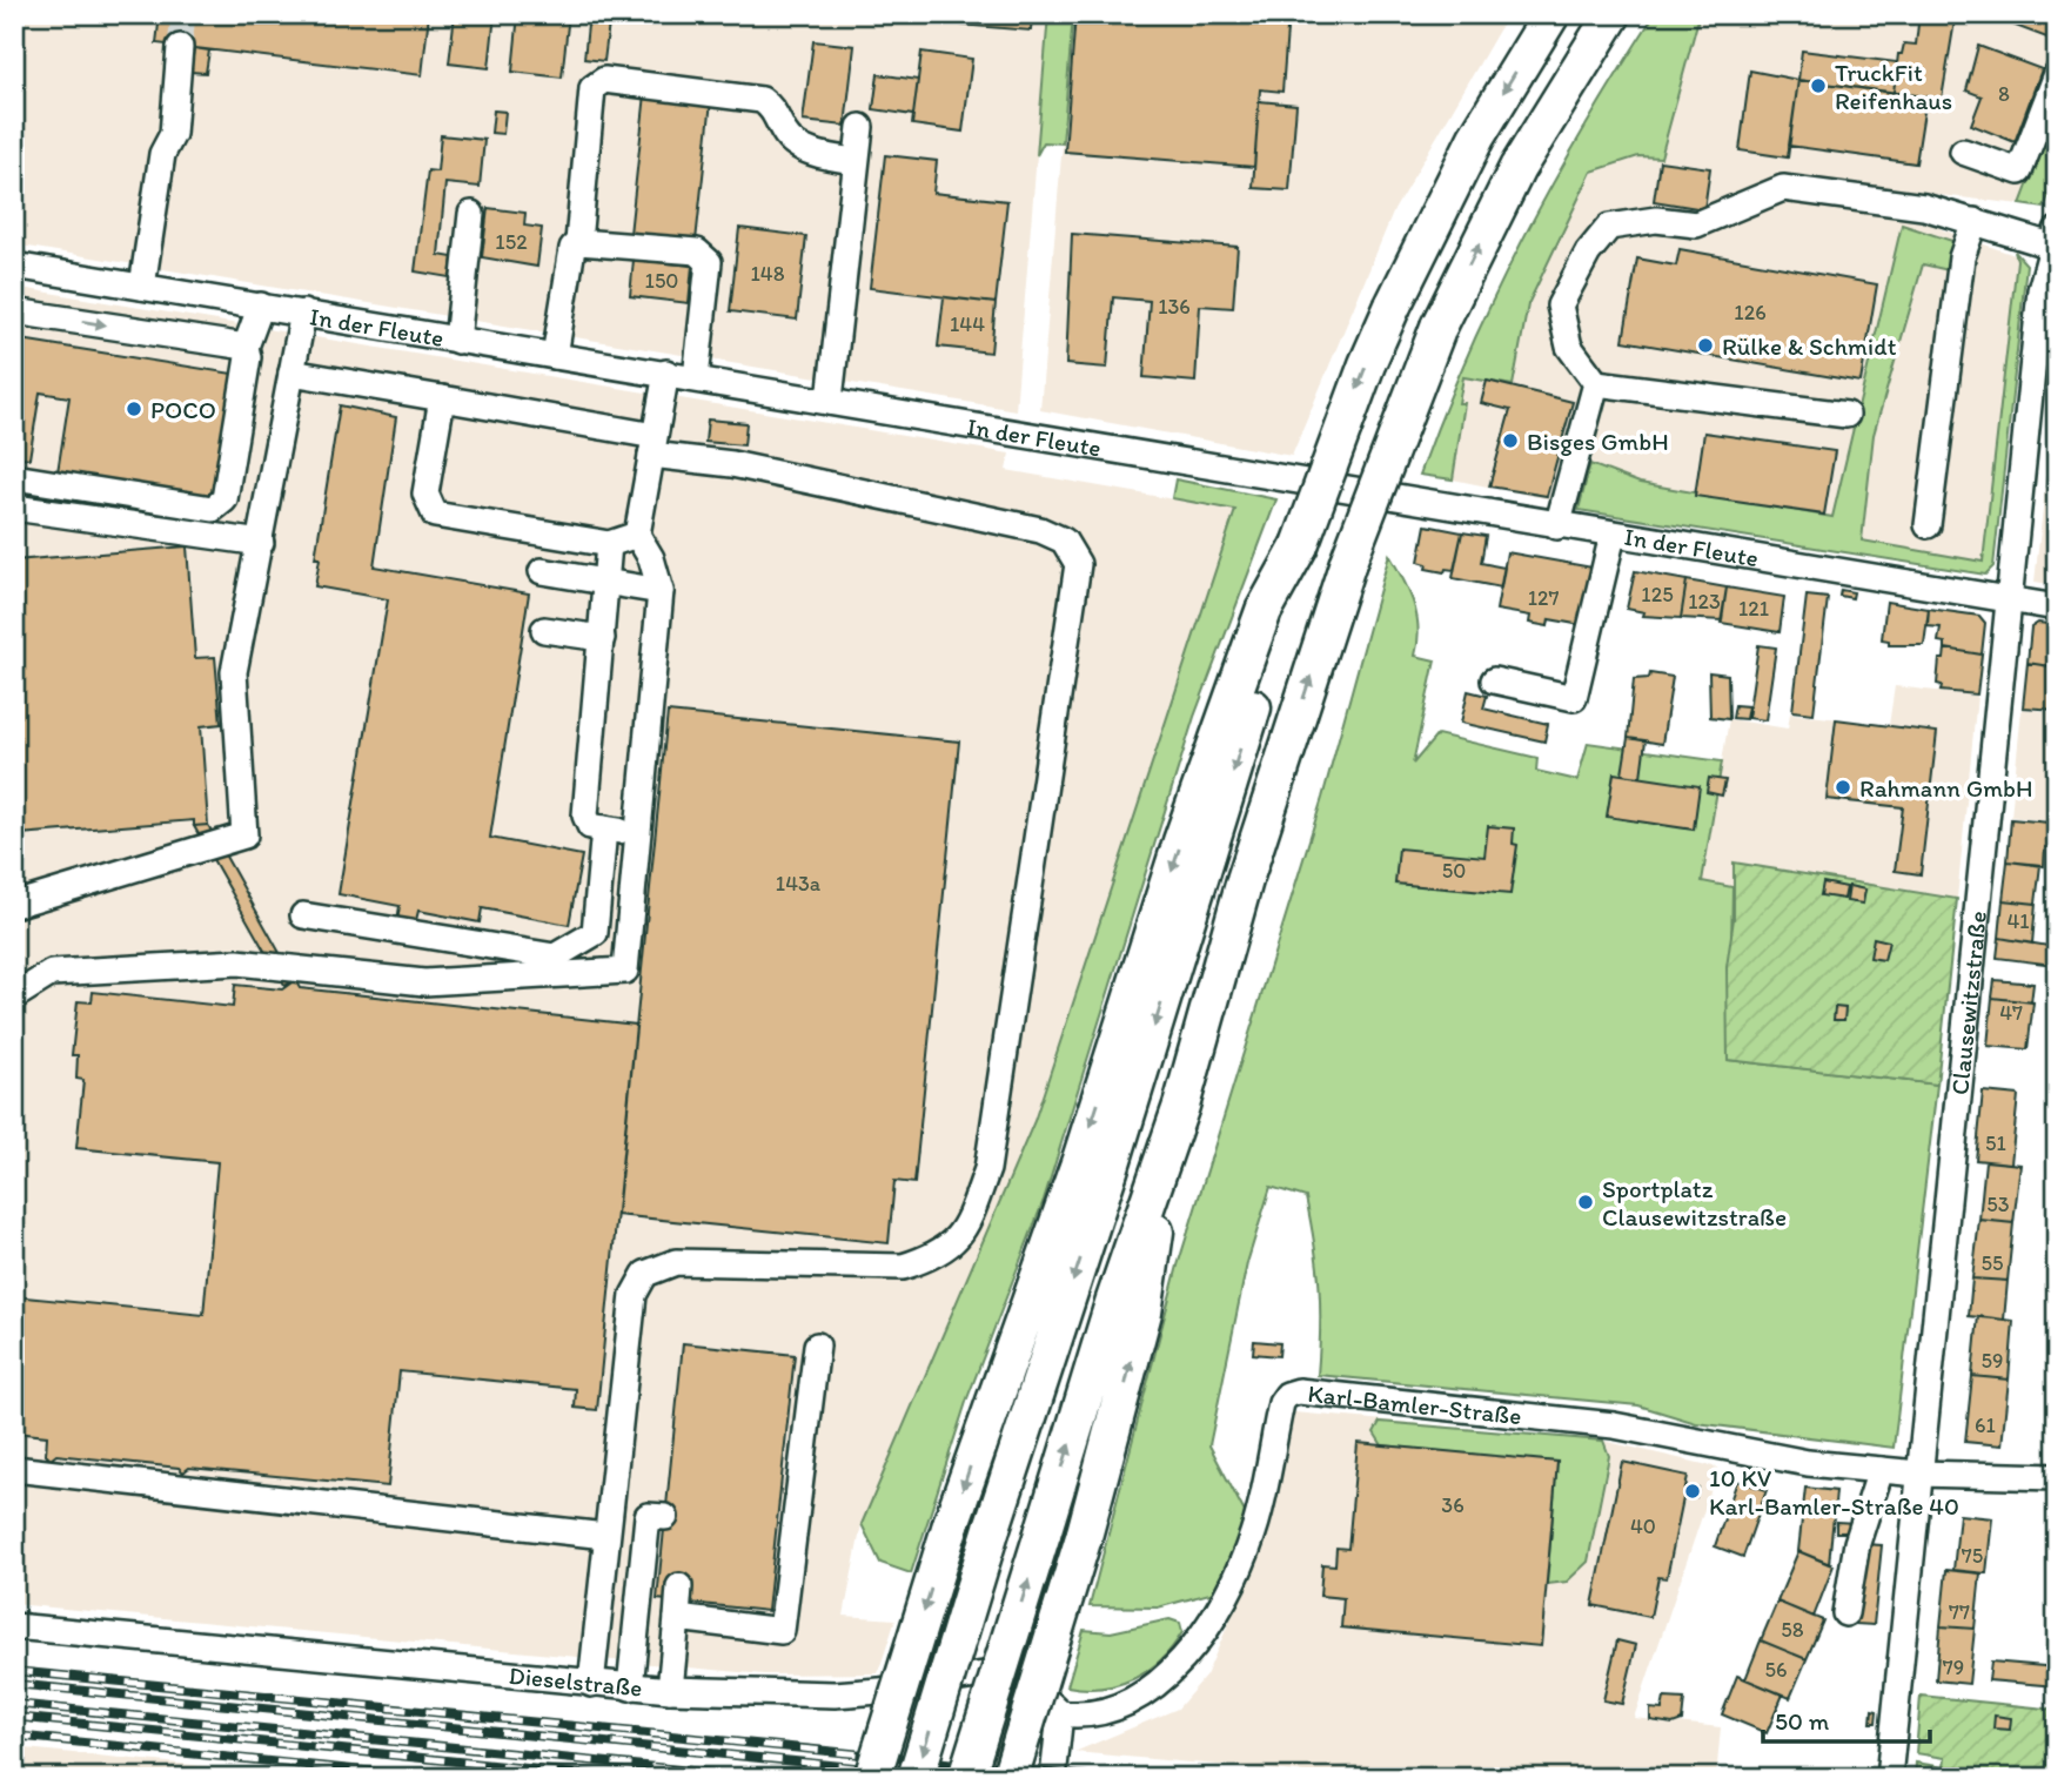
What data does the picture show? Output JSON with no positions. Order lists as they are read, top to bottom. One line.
{"streets":{"street":["In der Fleute","Clausewitzstraße","Karl-Bamler-Straße","Dieselstraße"]},"crossings":[["In der Fleute","Clausewitzstraße"],["Clausewitzstraße","Karl-Bamler-Straße"],["Karl-Bamler-Straße","Dieselstraße"]],"places":["TruckFit Reifenhaus","Rülke & Schmidt","POCO","Bisges GmbH","Rahmann GmbH","Sportplatz Clausewitzstraße","10 KV Karl-Bamler-Straße 40"],"house_numbers":["8","152","148","150","136","126","144","125","127","123","121","50","143a","41","47","51","53","55","59","61","36","40","75","77","58","79","56"],"scale_bar":"50 m"}
